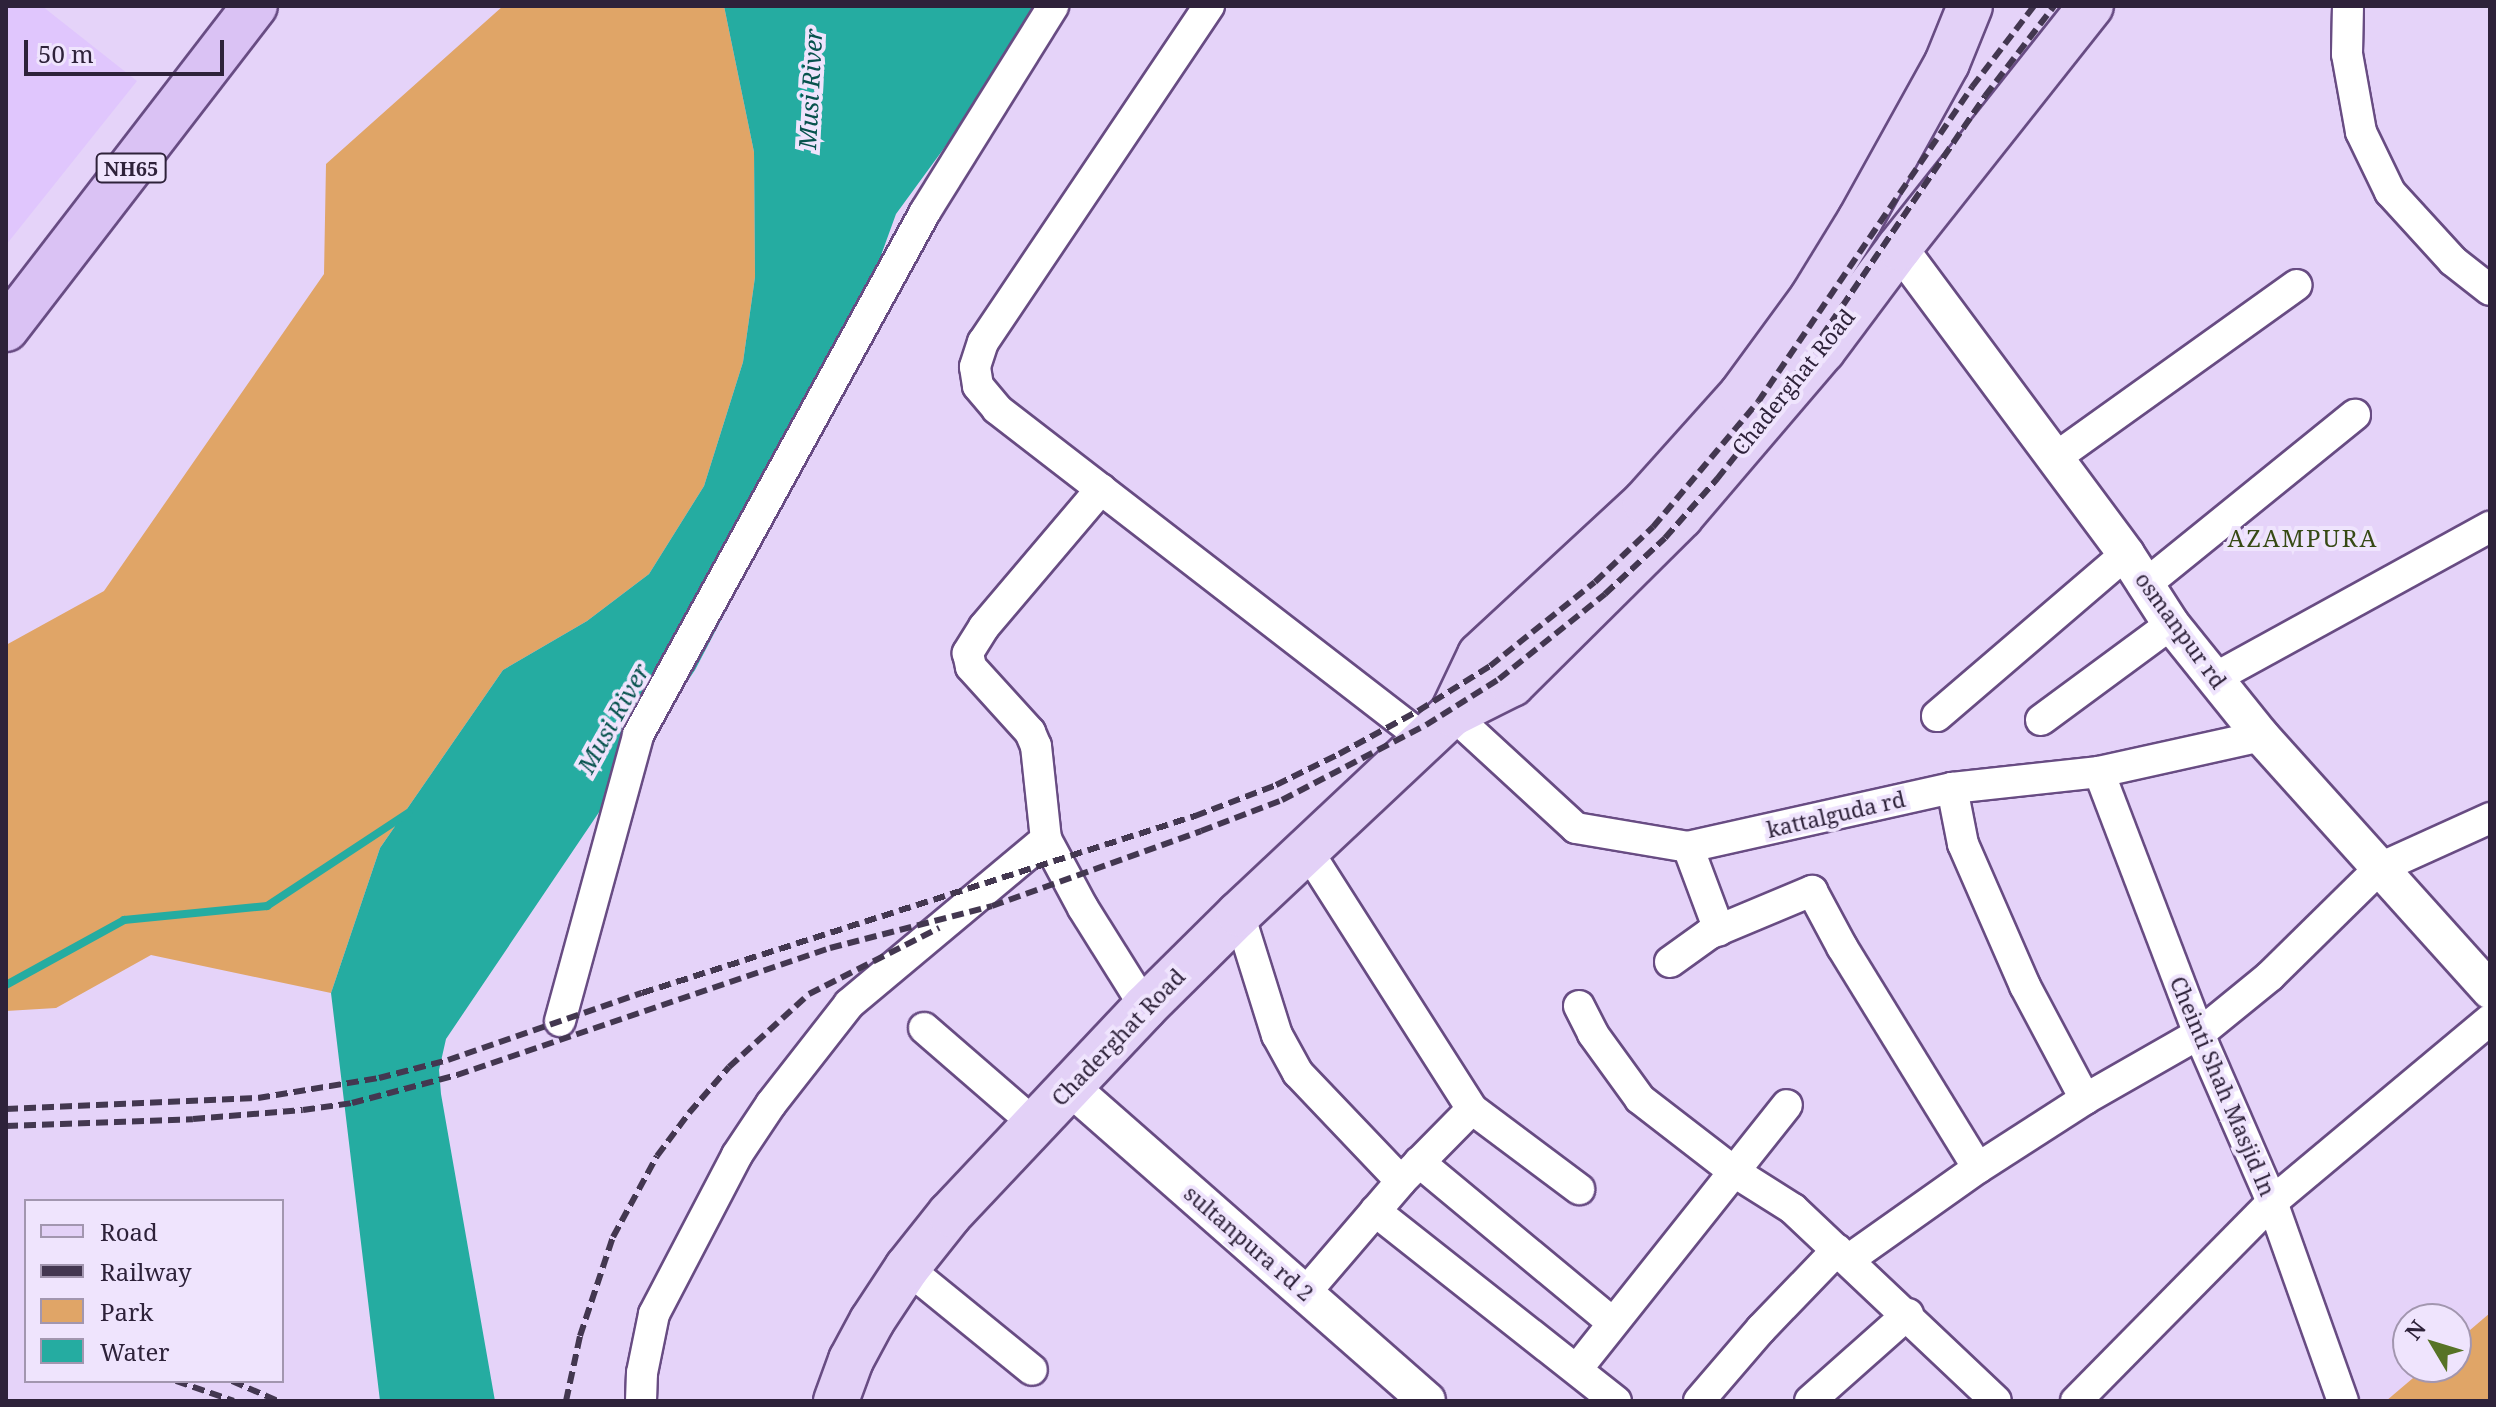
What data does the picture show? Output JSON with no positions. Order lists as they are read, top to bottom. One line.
{"streets":{"highway":["NH65"],"main road":["Chaderghat Road"],"street":["osmanpur rd","kattalguda rd","Cheinti Shah Masjid ln","sultanpura rd 2"]},"crossings":[["Chaderghat Road","osmanpur rd"],["Chaderghat Road","kattalguda rd"],["Chaderghat Road","sultanpura rd 2"],["osmanpur rd","kattalguda rd"],["kattalguda rd","Cheinti Shah Masjid ln"]],"districts":["AZAMPURA"],"water":["Musi River"],"legend":["Road","Railway","Park","Water"],"scale_bar":"50 m","north":"top left"}
